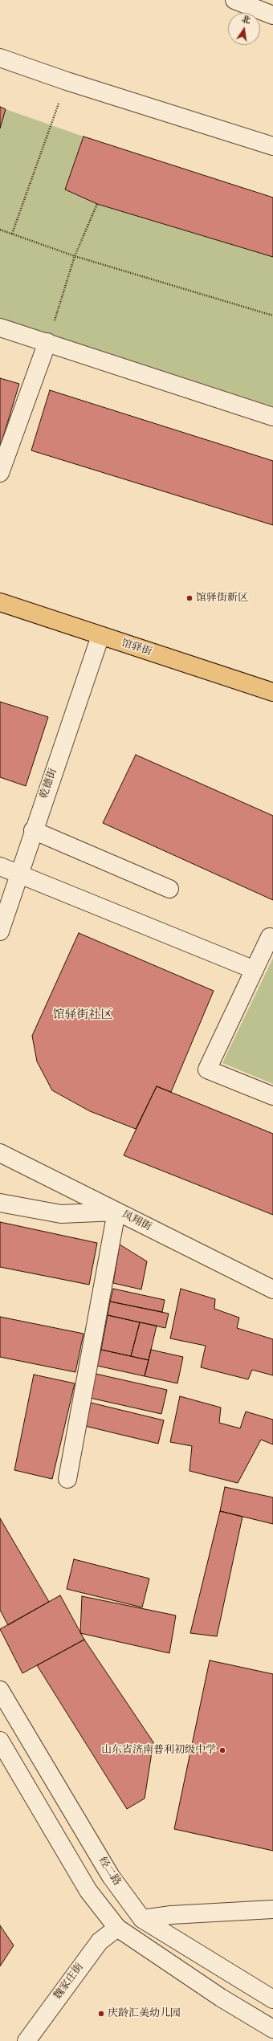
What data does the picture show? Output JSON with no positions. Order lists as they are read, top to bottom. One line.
{"streets":{"main road":["馆驿街"],"street":["乾德街","凤翔街","经二路","魏家庄街"]},"crossings":[["馆驿街","乾德街"]],"districts":["馆驿街社区"],"places":["馆驿街新区","山东省济南普利初级中学","庆龄汇美幼儿园"],"north":"top"}
